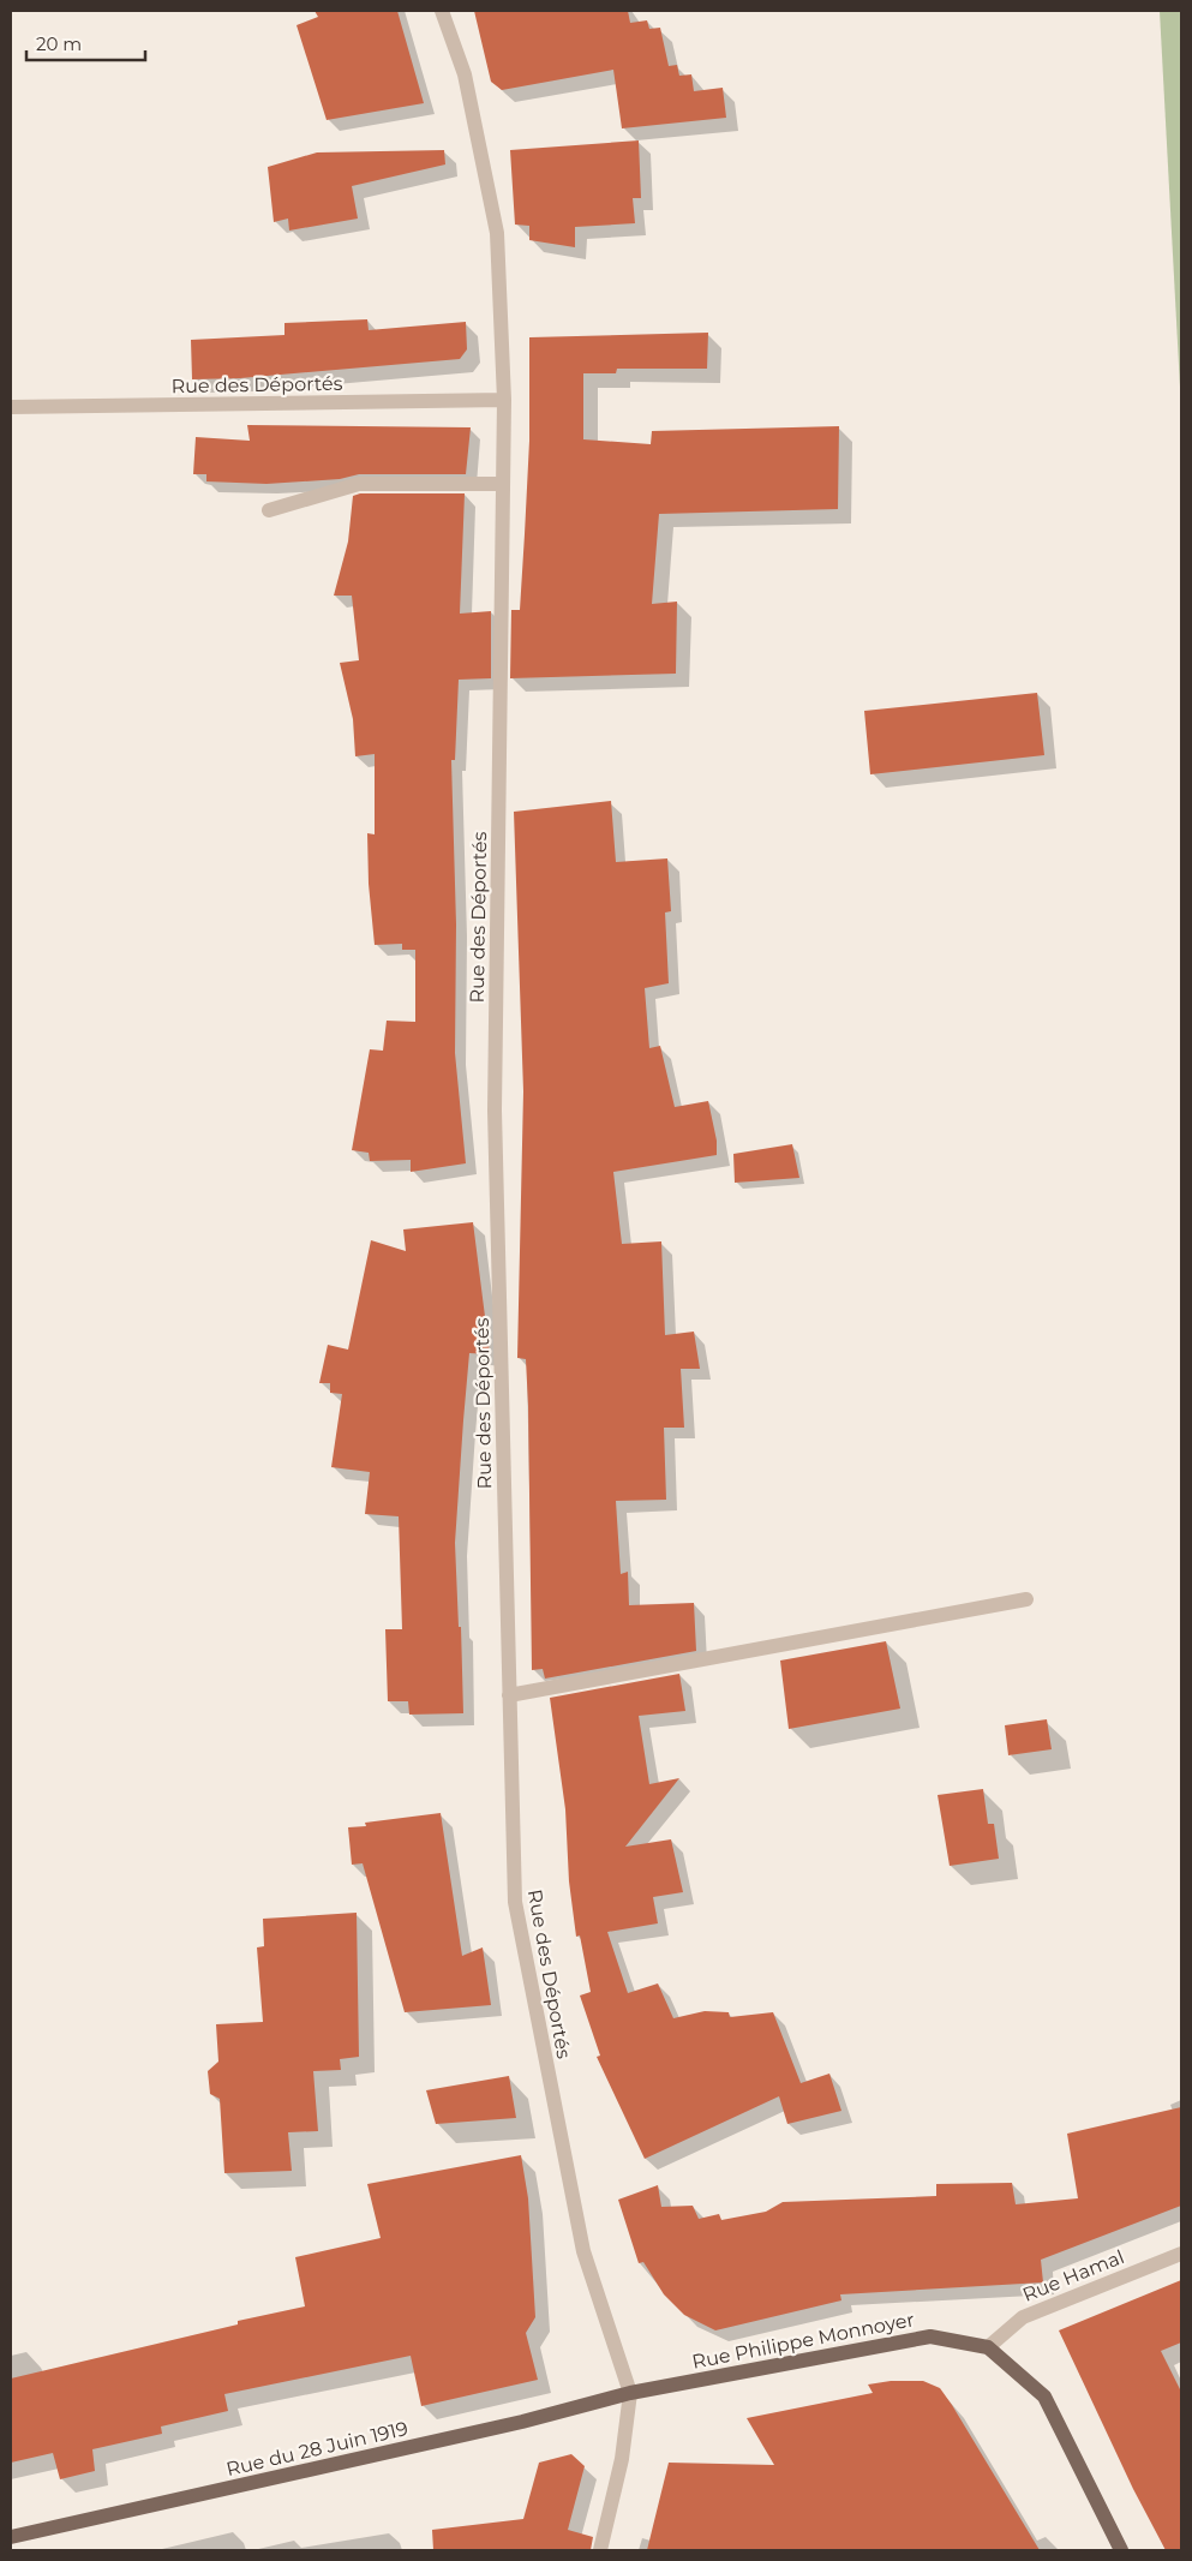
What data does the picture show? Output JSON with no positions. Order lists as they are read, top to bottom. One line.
{"streets":{"main road":["Rue Philippe Monnoyer","Rue du 28 Juin 1919"],"street":["Rue des Déportés","Rue Hamal"]},"crossings":[["Rue des Déportés","Rue Philippe Monnoyer"],["Rue des Déportés","Rue du 28 Juin 1919"],["Rue Hamal","Rue Philippe Monnoyer"],["Rue Philippe Monnoyer","Rue du 28 Juin 1919"]],"scale_bar":"20 m"}
